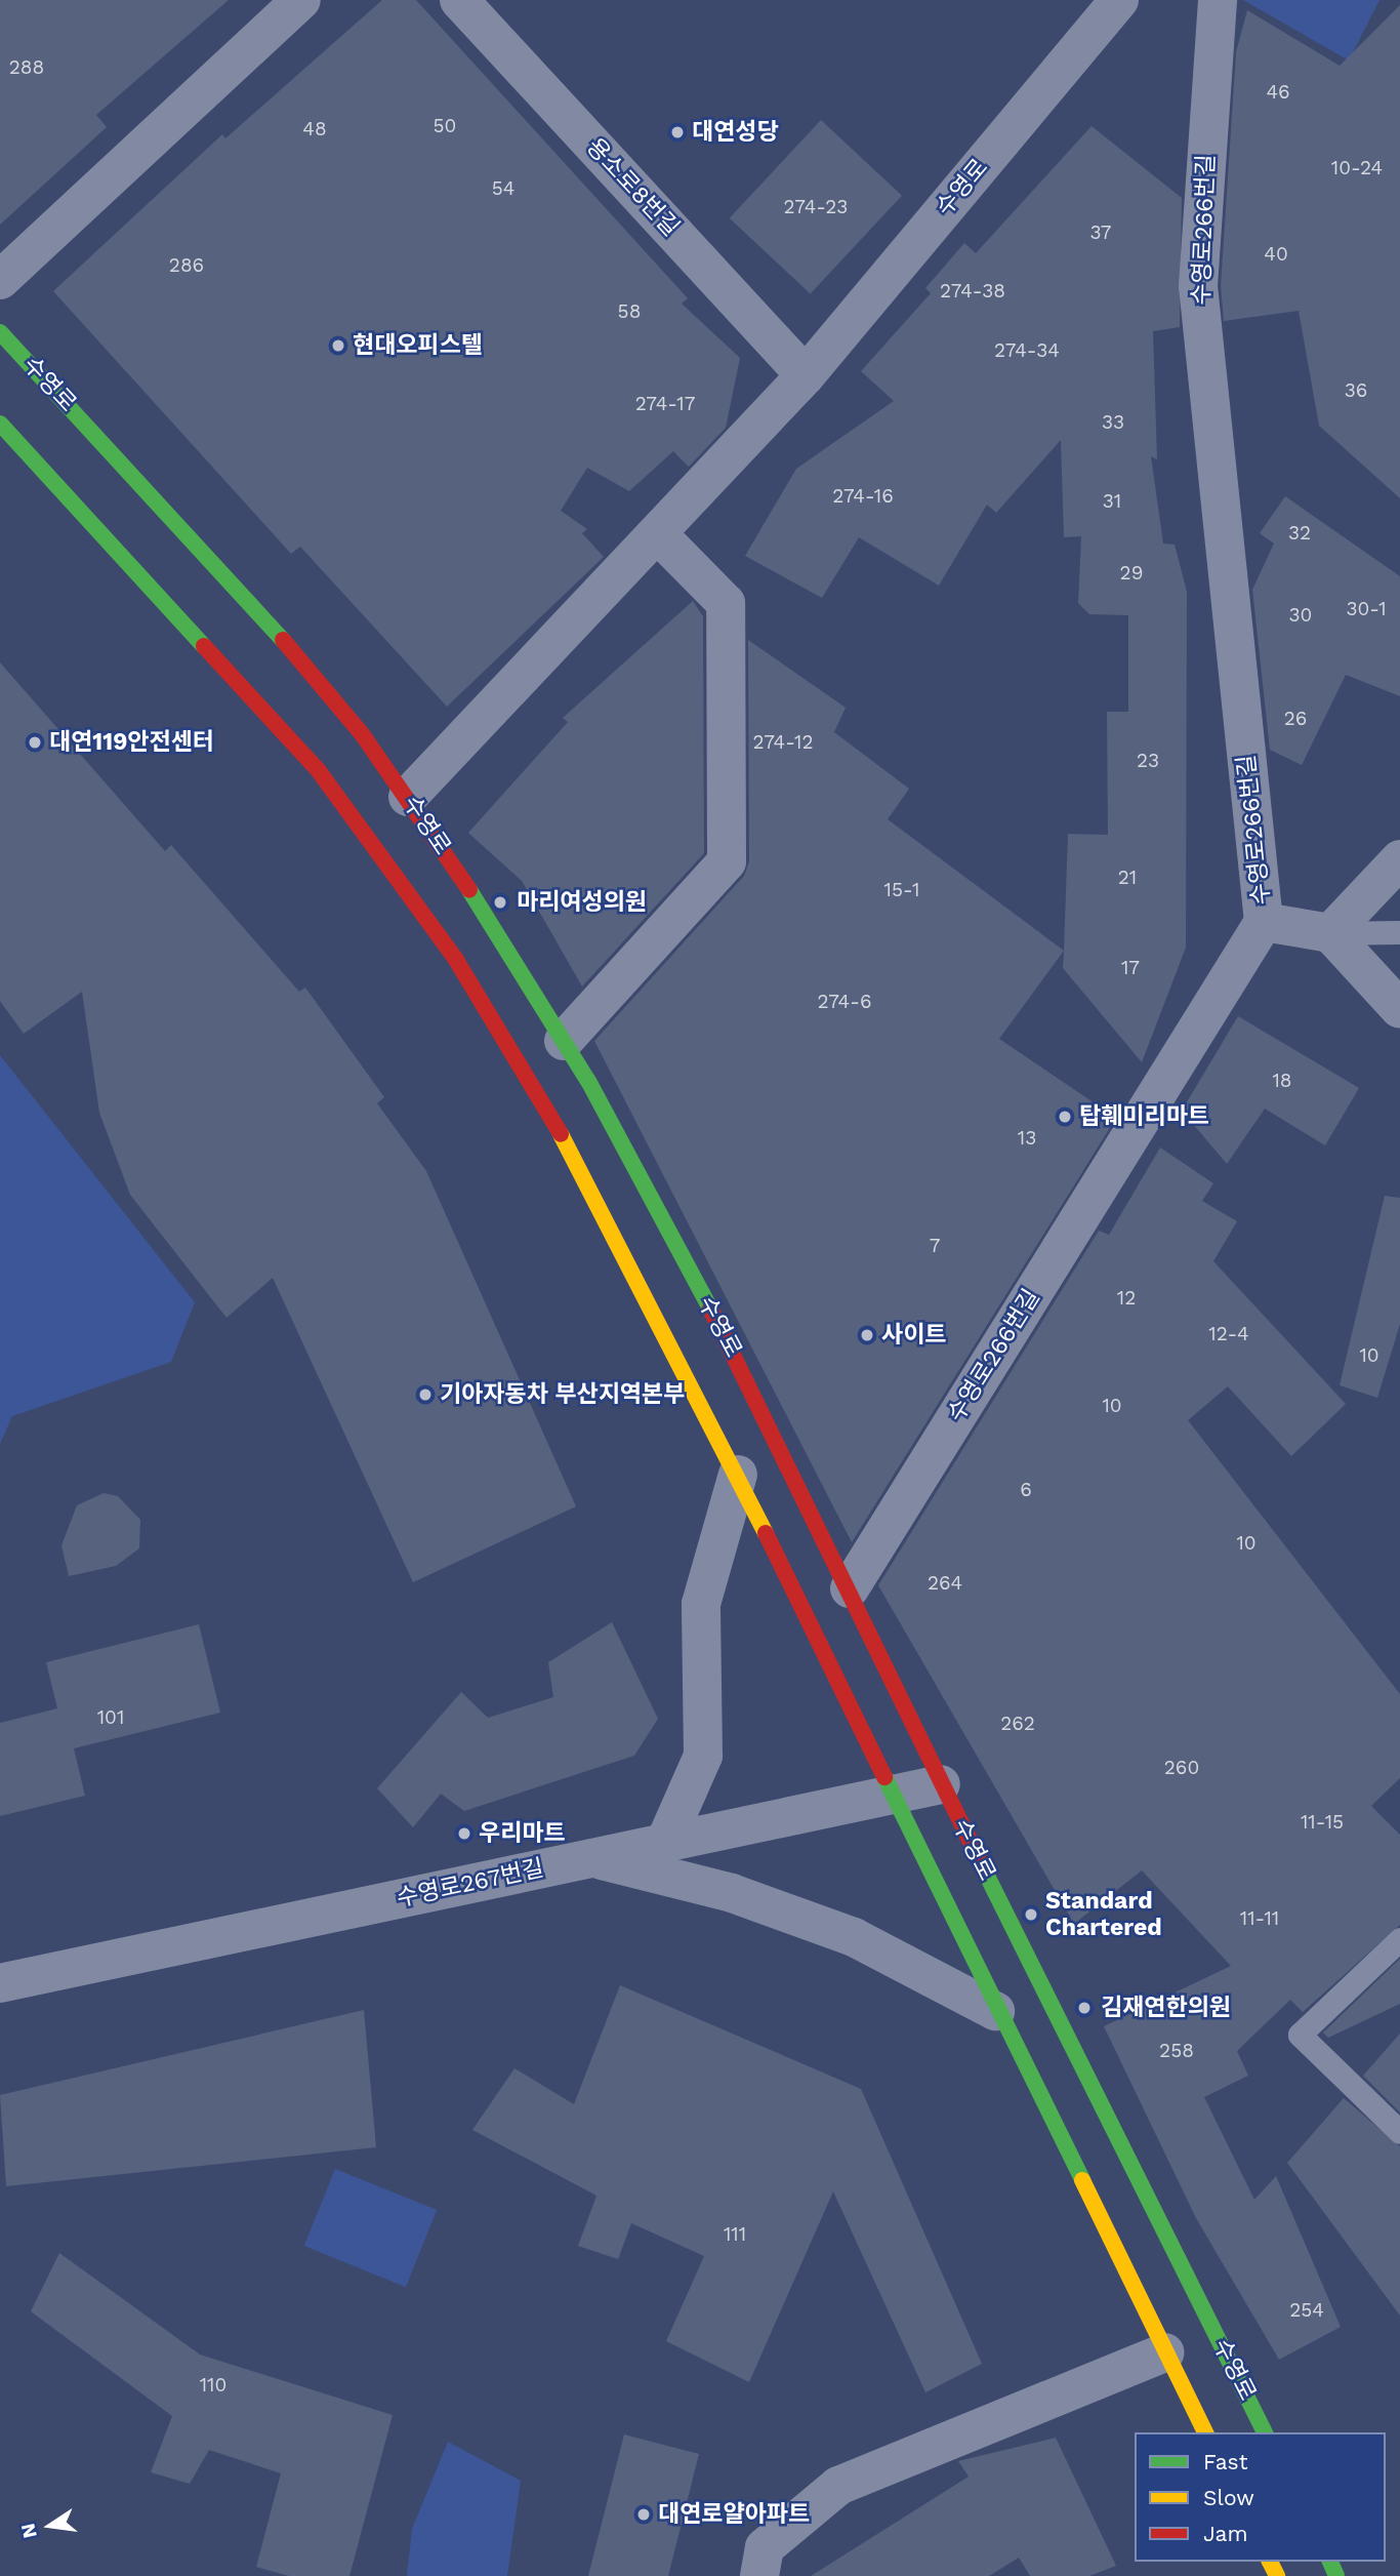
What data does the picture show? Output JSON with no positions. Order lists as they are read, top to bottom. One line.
{"streets":{"main road":["수영로"],"street":["용소로8번길","수영로266번길","수영로267번길"]},"crossings":[["용소로8번길","수영로"],["수영로","수영로266번길"],["수영로","수영로267번길"]],"places":["대연성당","현대오피스텔","대연119안전센터","마리여성의원","탑훼미리마트","사이트","기아자동차 부산지역본부","우리마트","Standard Chartered","김재연한의원","대연로얄아파트"],"house_numbers":["288","46","50","48","10-24","54","274-23","37","40","286","274-38","58","274-34","36","274-17","33","274-16","31","32","29","30-1","30","26","274-12","23","21","15-1","17","274-6","18","13","7","12","12-4","10","10","6","10","264","101","262","260","11-15","11-11","258","111","254","110"],"legend":["Fast","Slow","Jam"],"north":"left"}
